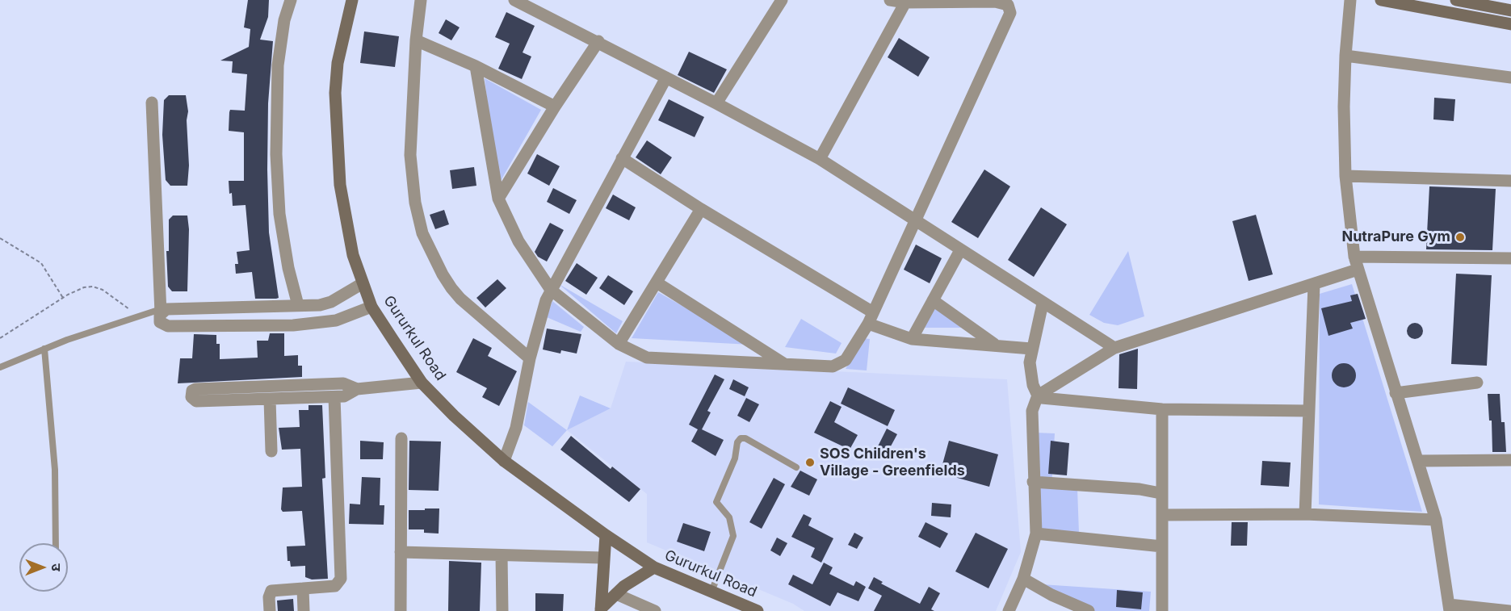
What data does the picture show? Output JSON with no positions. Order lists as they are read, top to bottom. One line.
{"streets":{"street":["Gururkul Road"]},"places":["NutraPure Gym","SOS Children's Village - Greenfields"],"north":"right"}
